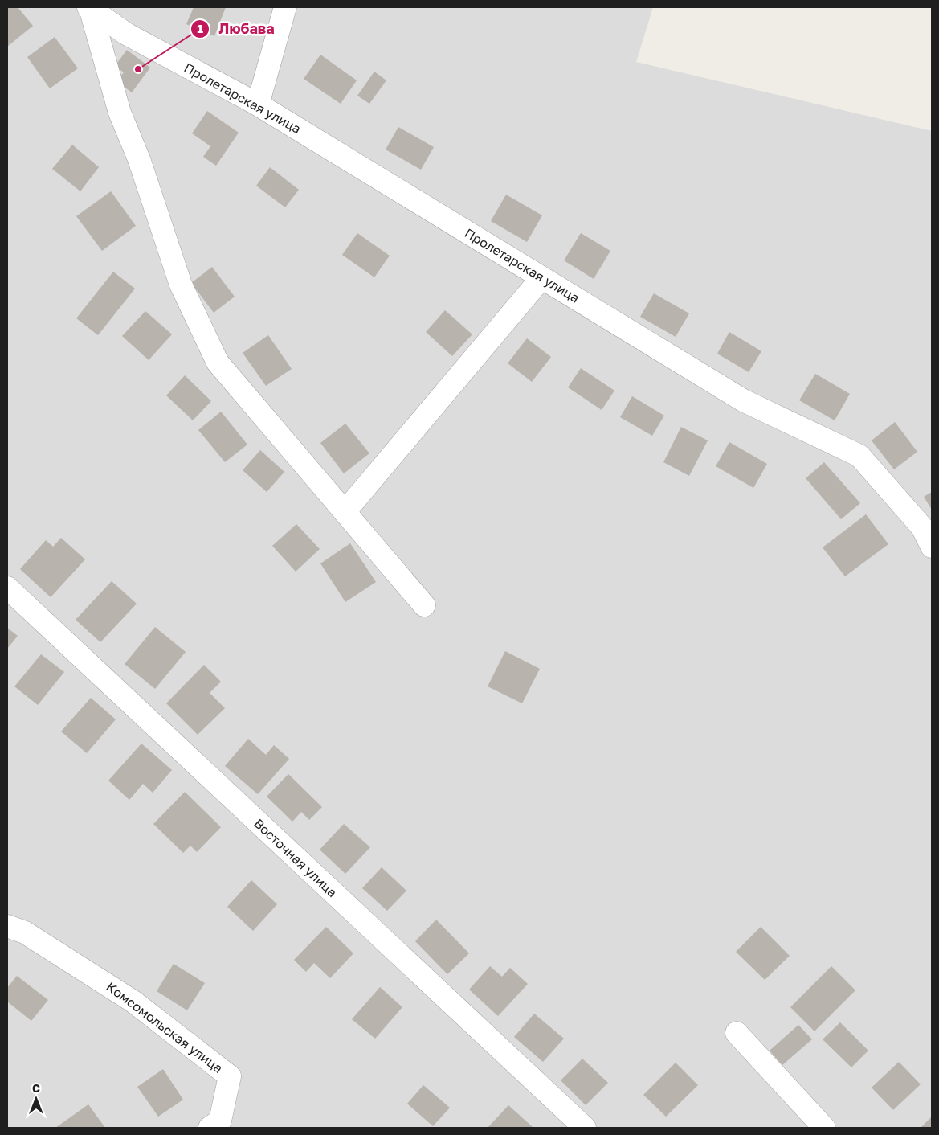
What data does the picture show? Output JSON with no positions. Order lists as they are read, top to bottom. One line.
{"streets":{"street":["Пролетарская улица","Восточная улица","Комсомольская улица"]},"places":["Любава"],"north":"top"}
